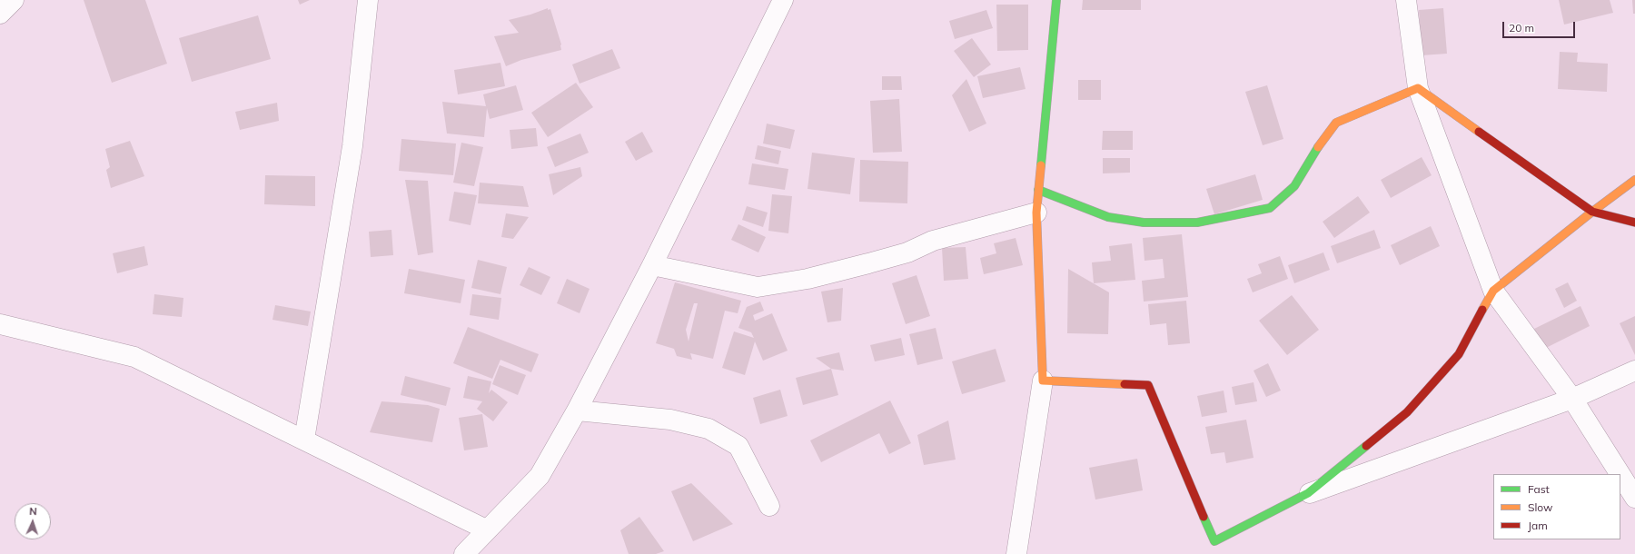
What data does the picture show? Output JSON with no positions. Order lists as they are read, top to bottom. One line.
{"legend":["Fast","Slow","Jam"],"scale_bar":"20 m","north":"top"}
